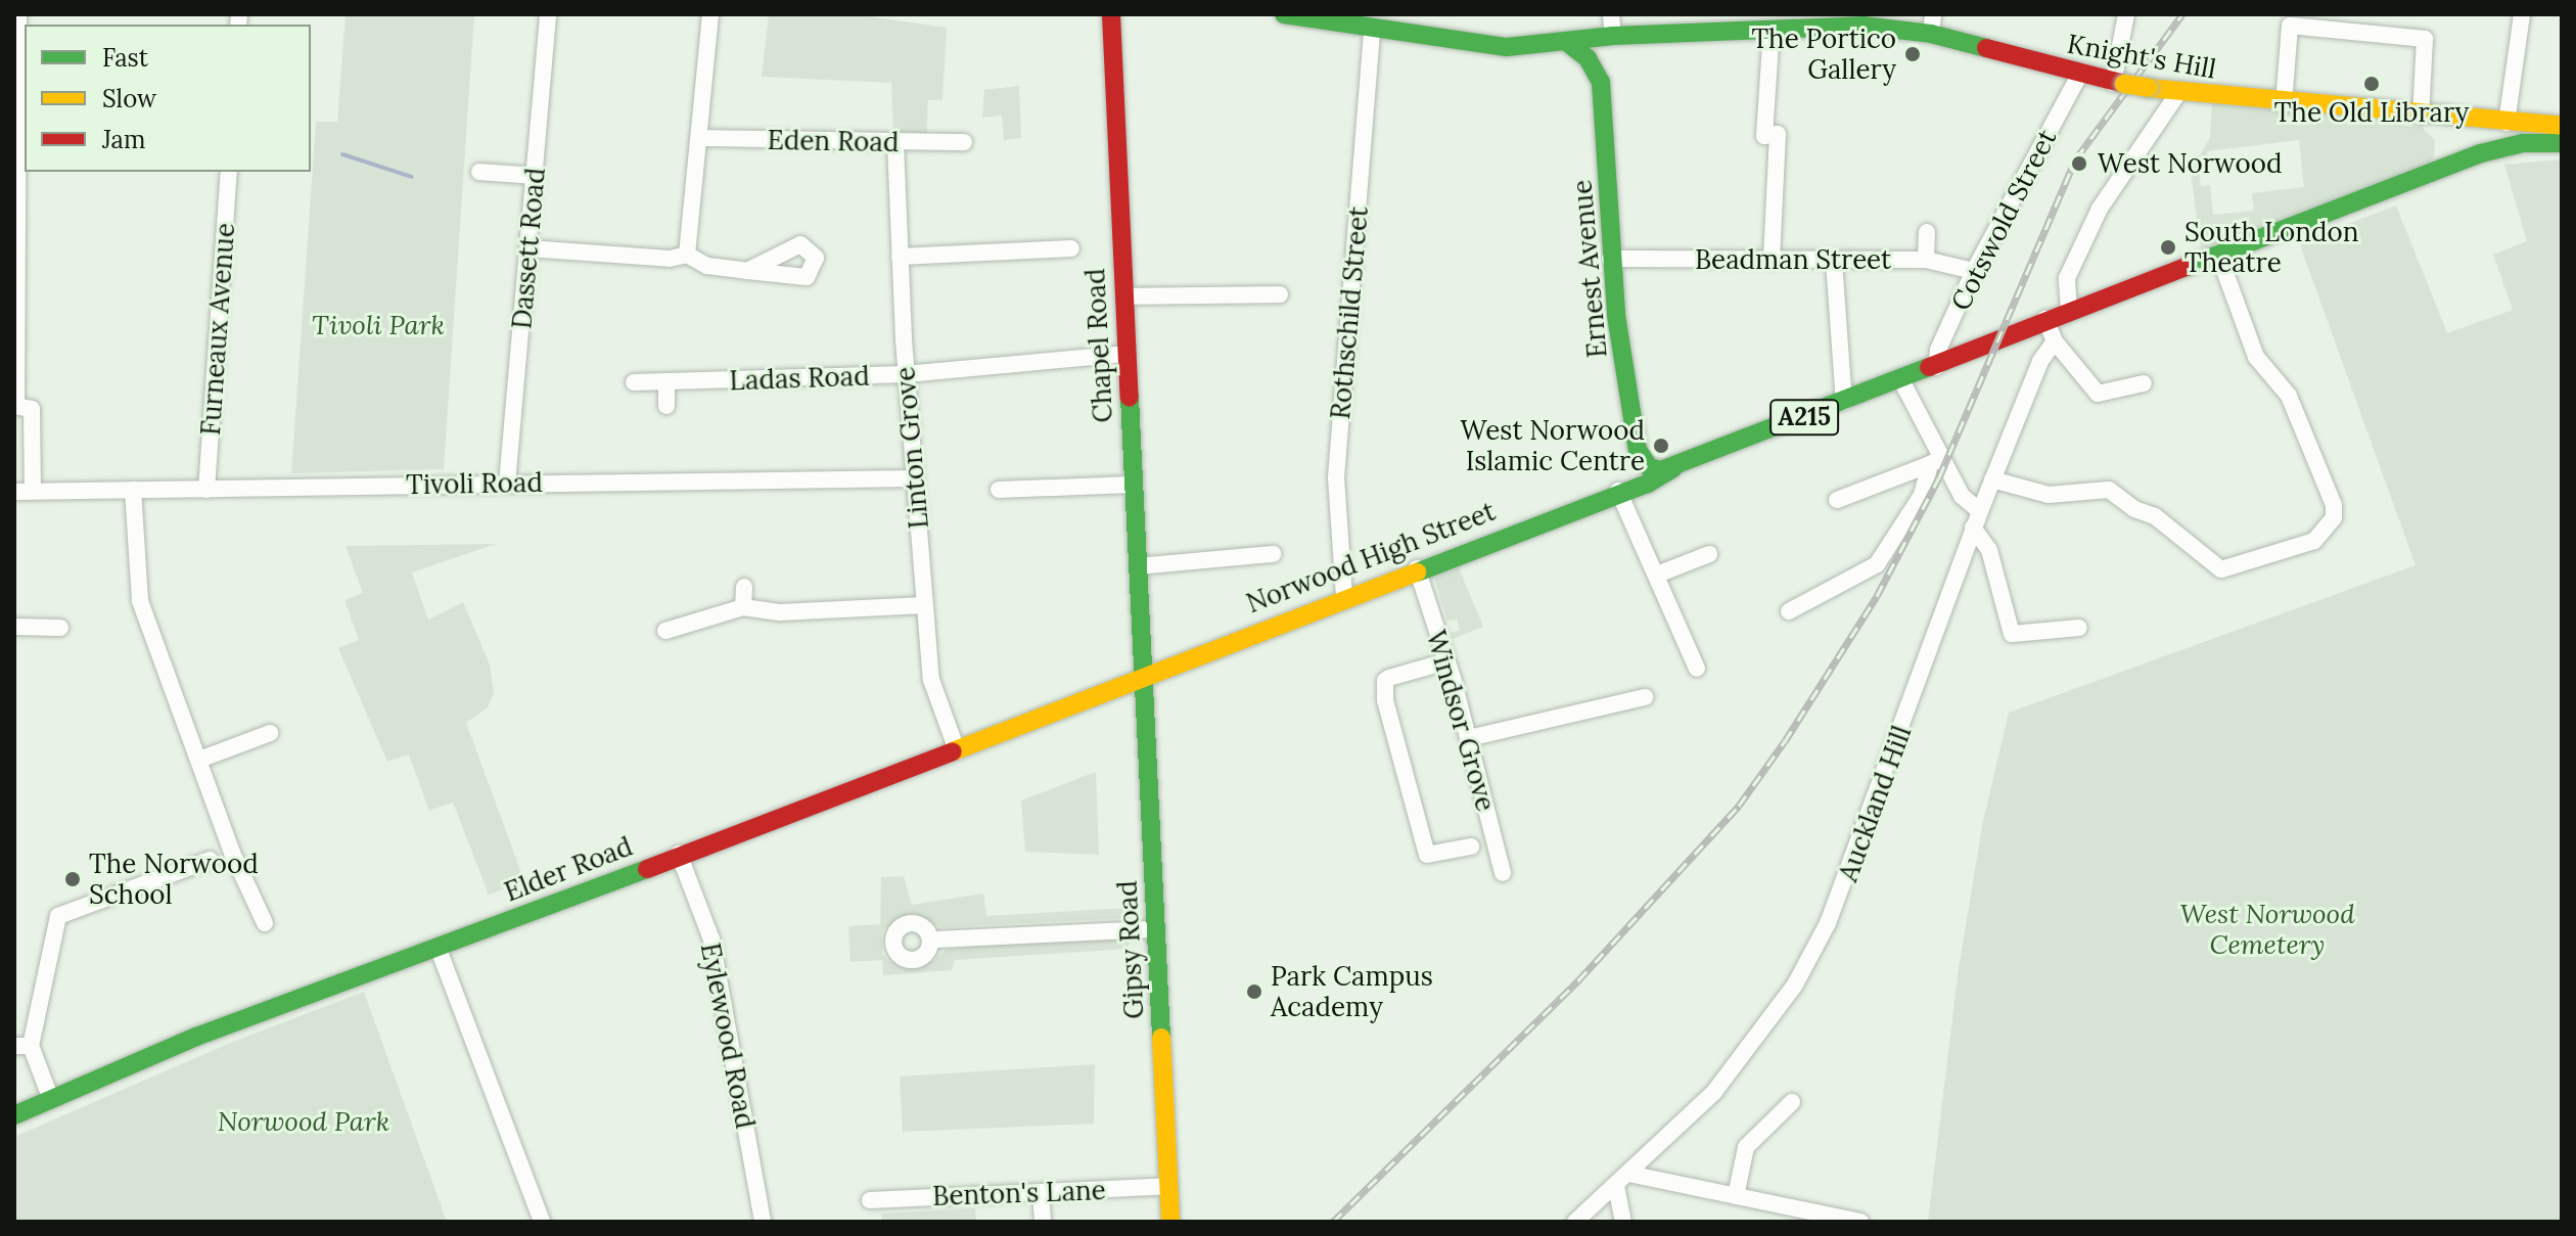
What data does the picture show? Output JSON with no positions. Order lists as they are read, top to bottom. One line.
{"streets":{"main road":["Knight's Hill","Ernest Avenue","Chapel Road","A215","Norwood High Street","Elder Road","Gipsy Road"],"street":["Eden Road","Cotswold Street","Dassett Road","Beadman Street","Rothschild Street","Furneaux Avenue","Ladas Road","Linton Grove","Tivoli Road","Windsor Grove","Auckland Hill","Eylewood Road","Benton's Lane"]},"crossings":[["Knight's Hill","Cotswold Street"],["Knight's Hill","Ernest Avenue"],["Knight's Hill","Rothschild Street"],["Eden Road","Linton Grove"],["Cotswold Street","Beadman Street"],["Cotswold Street","A215"],["Dassett Road","Tivoli Road"],["Beadman Street","Ernest Avenue"],["Rothschild Street","Norwood High Street"],["Furneaux Avenue","Tivoli Road"],["Chapel Road","Ladas Road"],["Chapel Road","Norwood High Street"],["Chapel Road","Elder Road"],["Chapel Road","Gipsy Road"],["Ladas Road","Linton Grove"],["A215","Norwood High Street"],["Linton Grove","Tivoli Road"],["Linton Grove","Elder Road"],["Norwood High Street","Windsor Grove"],["Norwood High Street","Elder Road"],["Norwood High Street","Gipsy Road"],["Elder Road","Gipsy Road"],["Elder Road","Eylewood Road"],["Gipsy Road","Benton's Lane"]],"parks":["Tivoli Park","West Norwood Cemetery","Norwood Park"],"places":["The Portico Gallery","The Old Library","West Norwood","South London Theatre","West Norwood Islamic Centre","The Norwood School","Park Campus Academy"],"legend":["Fast","Slow","Jam"]}
